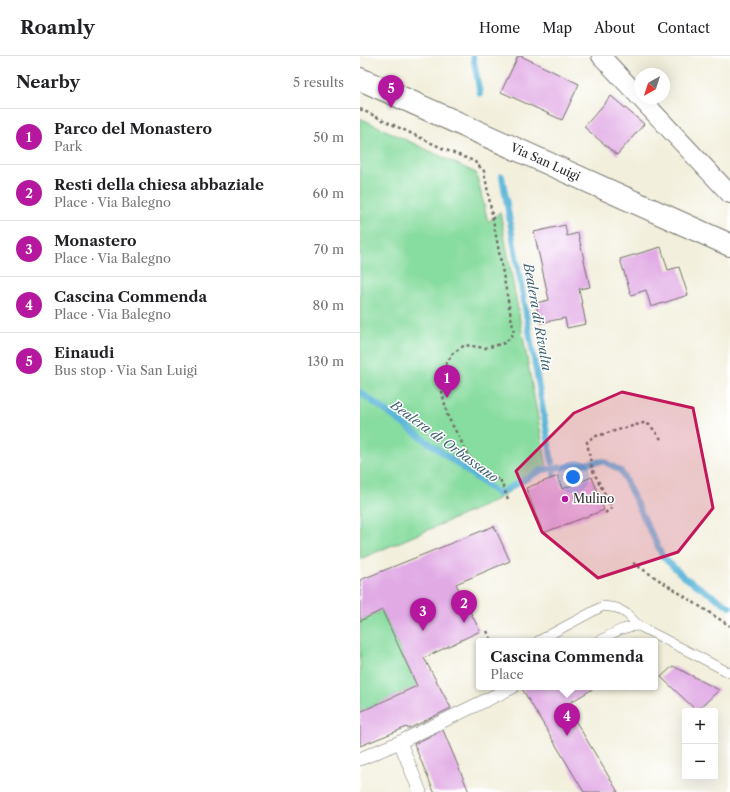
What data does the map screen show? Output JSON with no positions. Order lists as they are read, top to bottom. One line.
{"streets":{"street":["Via San Luigi"]},"water":["Bealera di Rivalta","Bealera di Orbassano"],"places":["Mulino"],"north":"bottom left","page":{"header":"Roamly","nav":["Home","Map","About","Contact"],"heading":["Nearby","5 results"],"pins":["5","1","2","3","4"],"list":[{"mark":"1","name":"Parco del Monastero","note":"Park","value":"50 m"},{"mark":"2","name":"Resti della chiesa abbaziale","note":"Place · Via Balegno","value":"60 m"},{"mark":"3","name":"Monastero","note":"Place · Via Balegno","value":"70 m"},{"mark":"4","name":"Cascina Commenda","note":"Place · Via Balegno","value":"80 m"},{"mark":"5","name":"Einaudi","note":"Bus stop · Via San Luigi","value":"130 m"}],"popup":["Cascina Commenda","Place"],"map_buttons":["+","−"]}}
